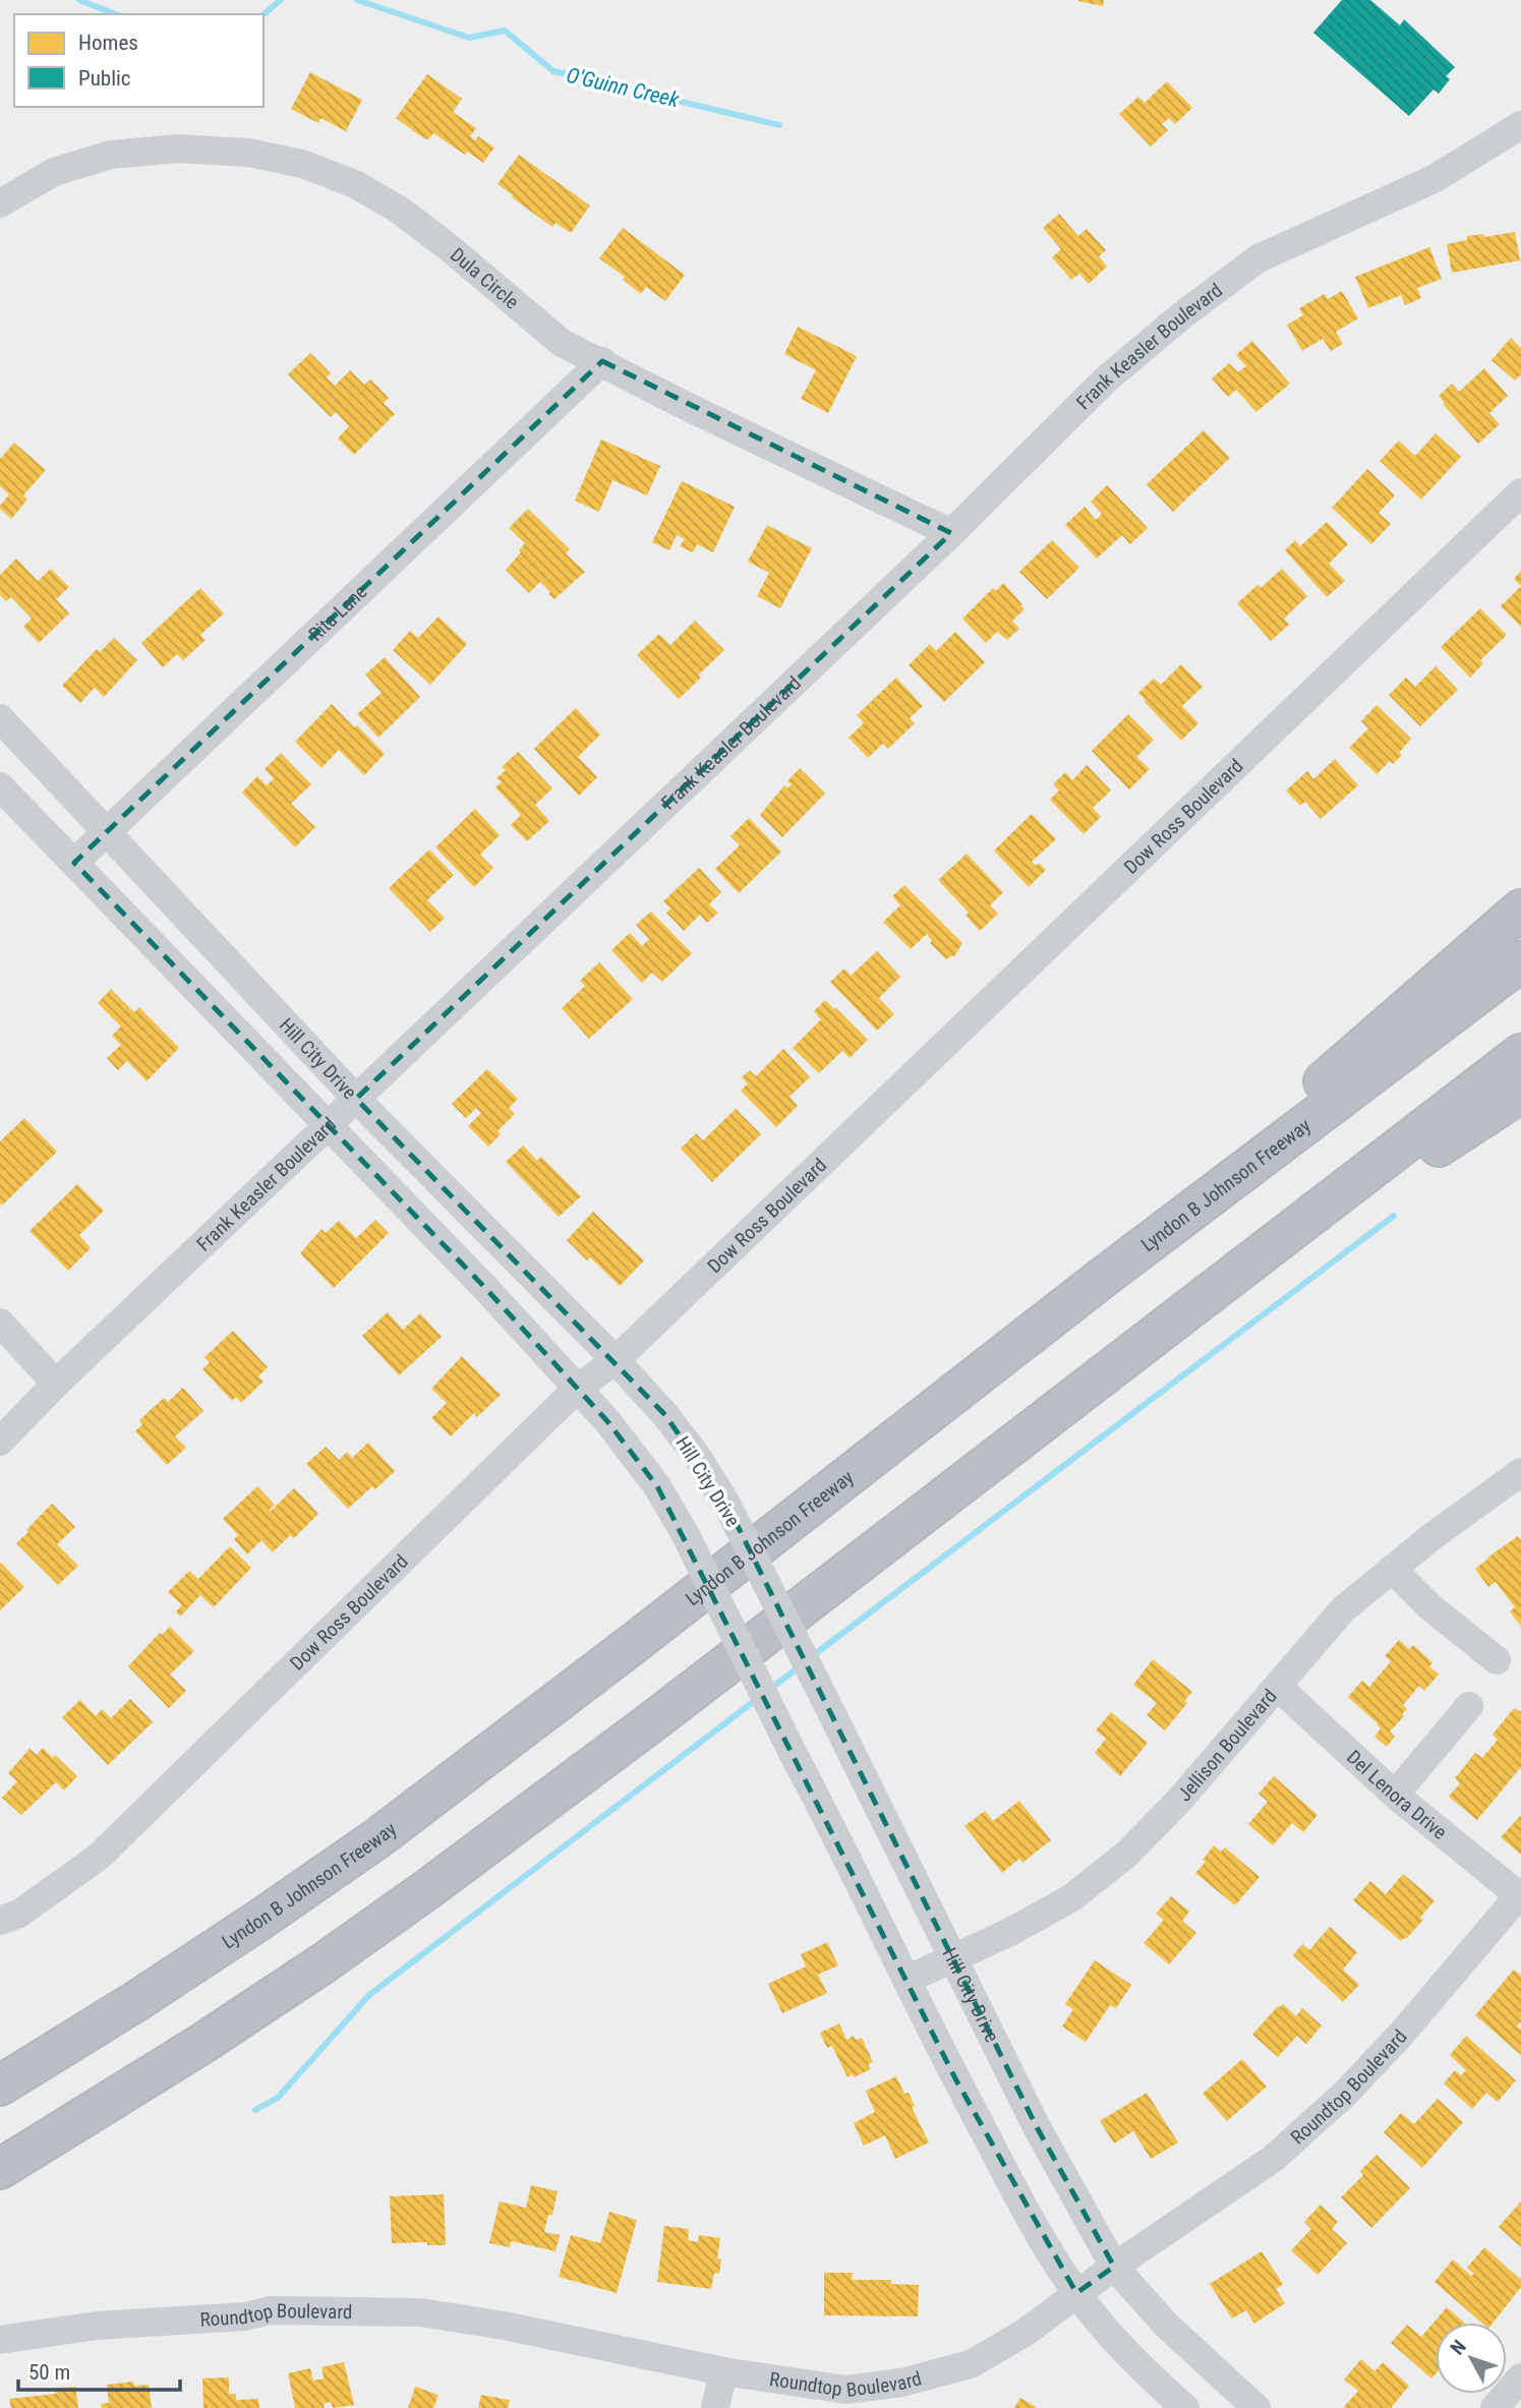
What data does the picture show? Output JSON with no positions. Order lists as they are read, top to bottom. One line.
{"streets":{"highway":["Lyndon B Johnson Freeway"],"street":["Dula Circle","Frank Keasler Boulevard","Rita Lane","Dow Ross Boulevard","Hill City Drive","Jellison Boulevard","Del Lenora Drive","Roundtop Boulevard"]},"crossings":[["Dula Circle","Frank Keasler Boulevard"],["Dula Circle","Rita Lane"],["Frank Keasler Boulevard","Hill City Drive"],["Rita Lane","Hill City Drive"],["Dow Ross Boulevard","Hill City Drive"],["Hill City Drive","Jellison Boulevard"],["Hill City Drive","Roundtop Boulevard"],["Jellison Boulevard","Del Lenora Drive"],["Del Lenora Drive","Roundtop Boulevard"]],"water":["O'Guinn Creek"],"legend":["Homes","Public"],"scale_bar":"50 m","north":"top left"}
